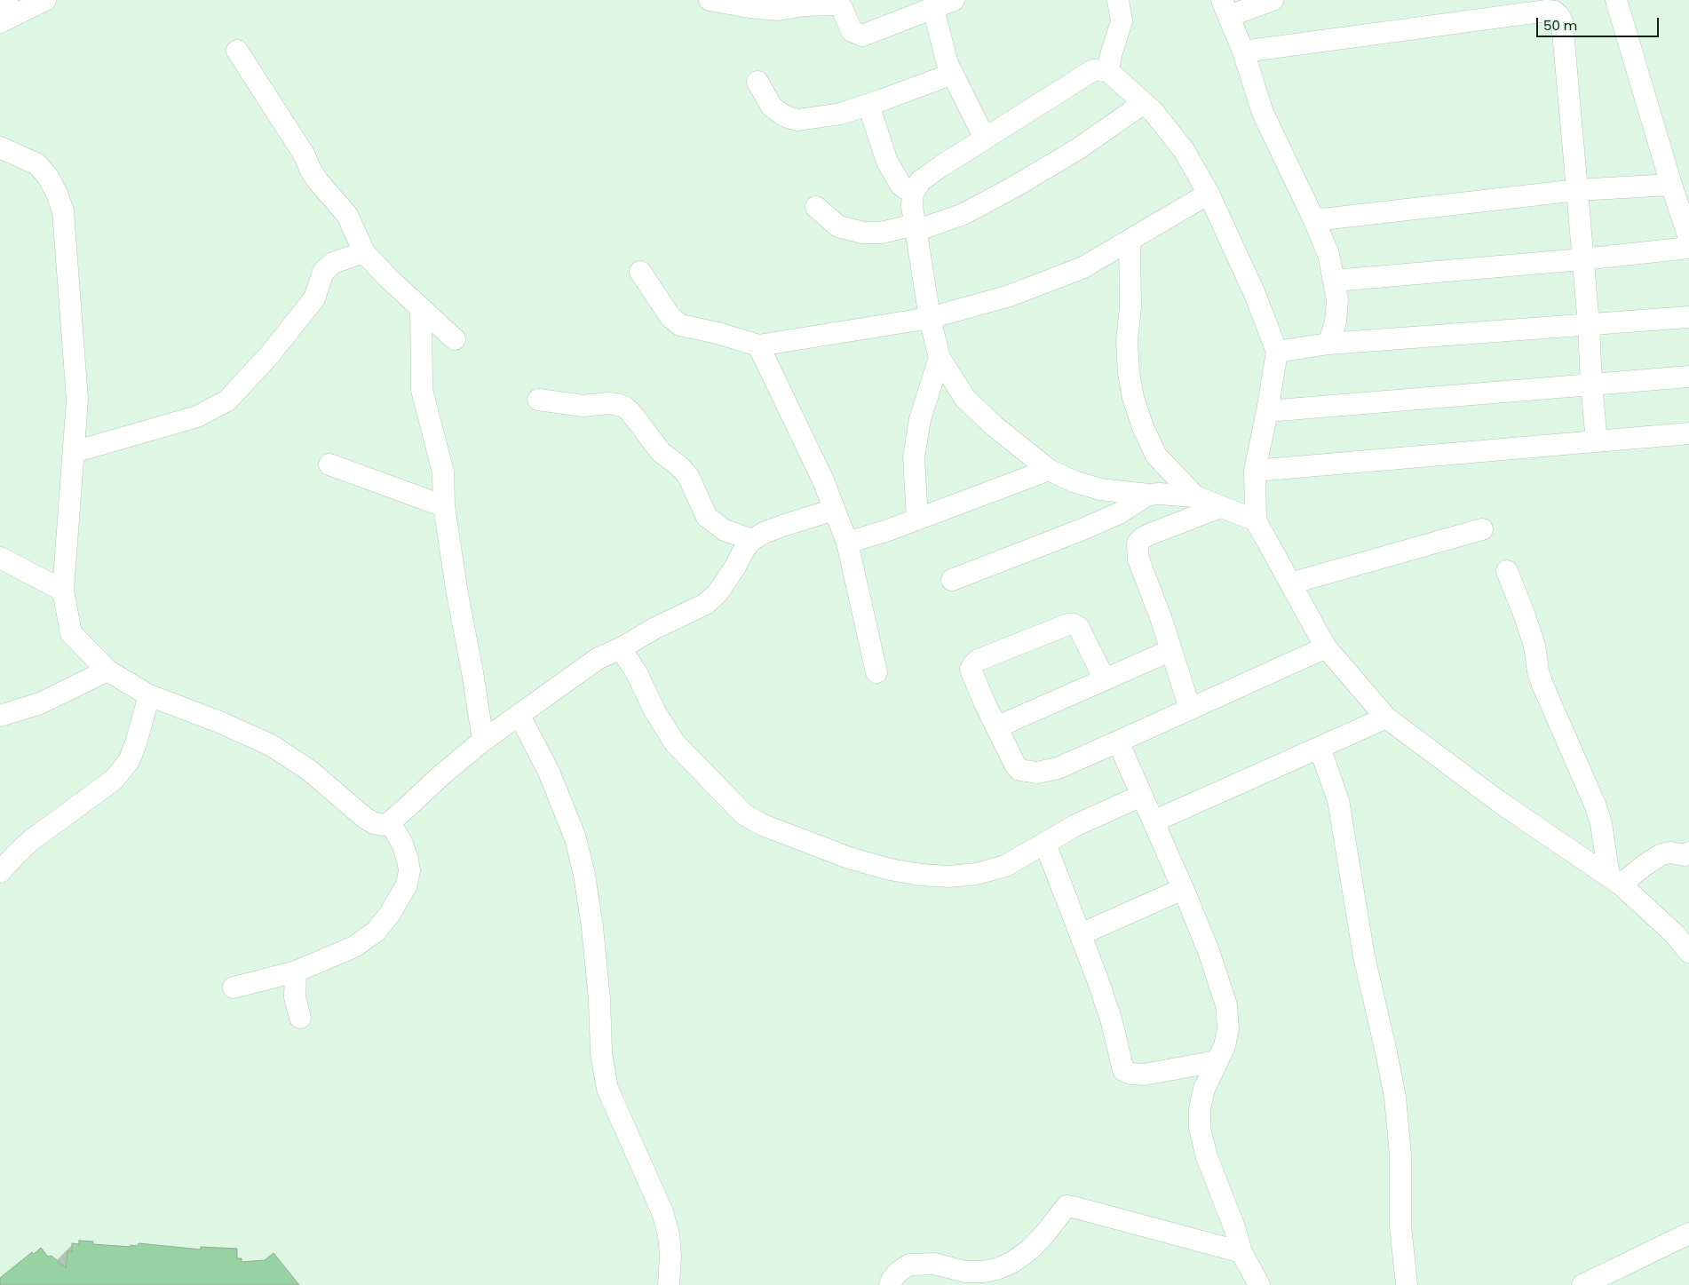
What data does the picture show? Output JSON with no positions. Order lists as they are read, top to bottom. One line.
{"scale_bar":"50 m"}
